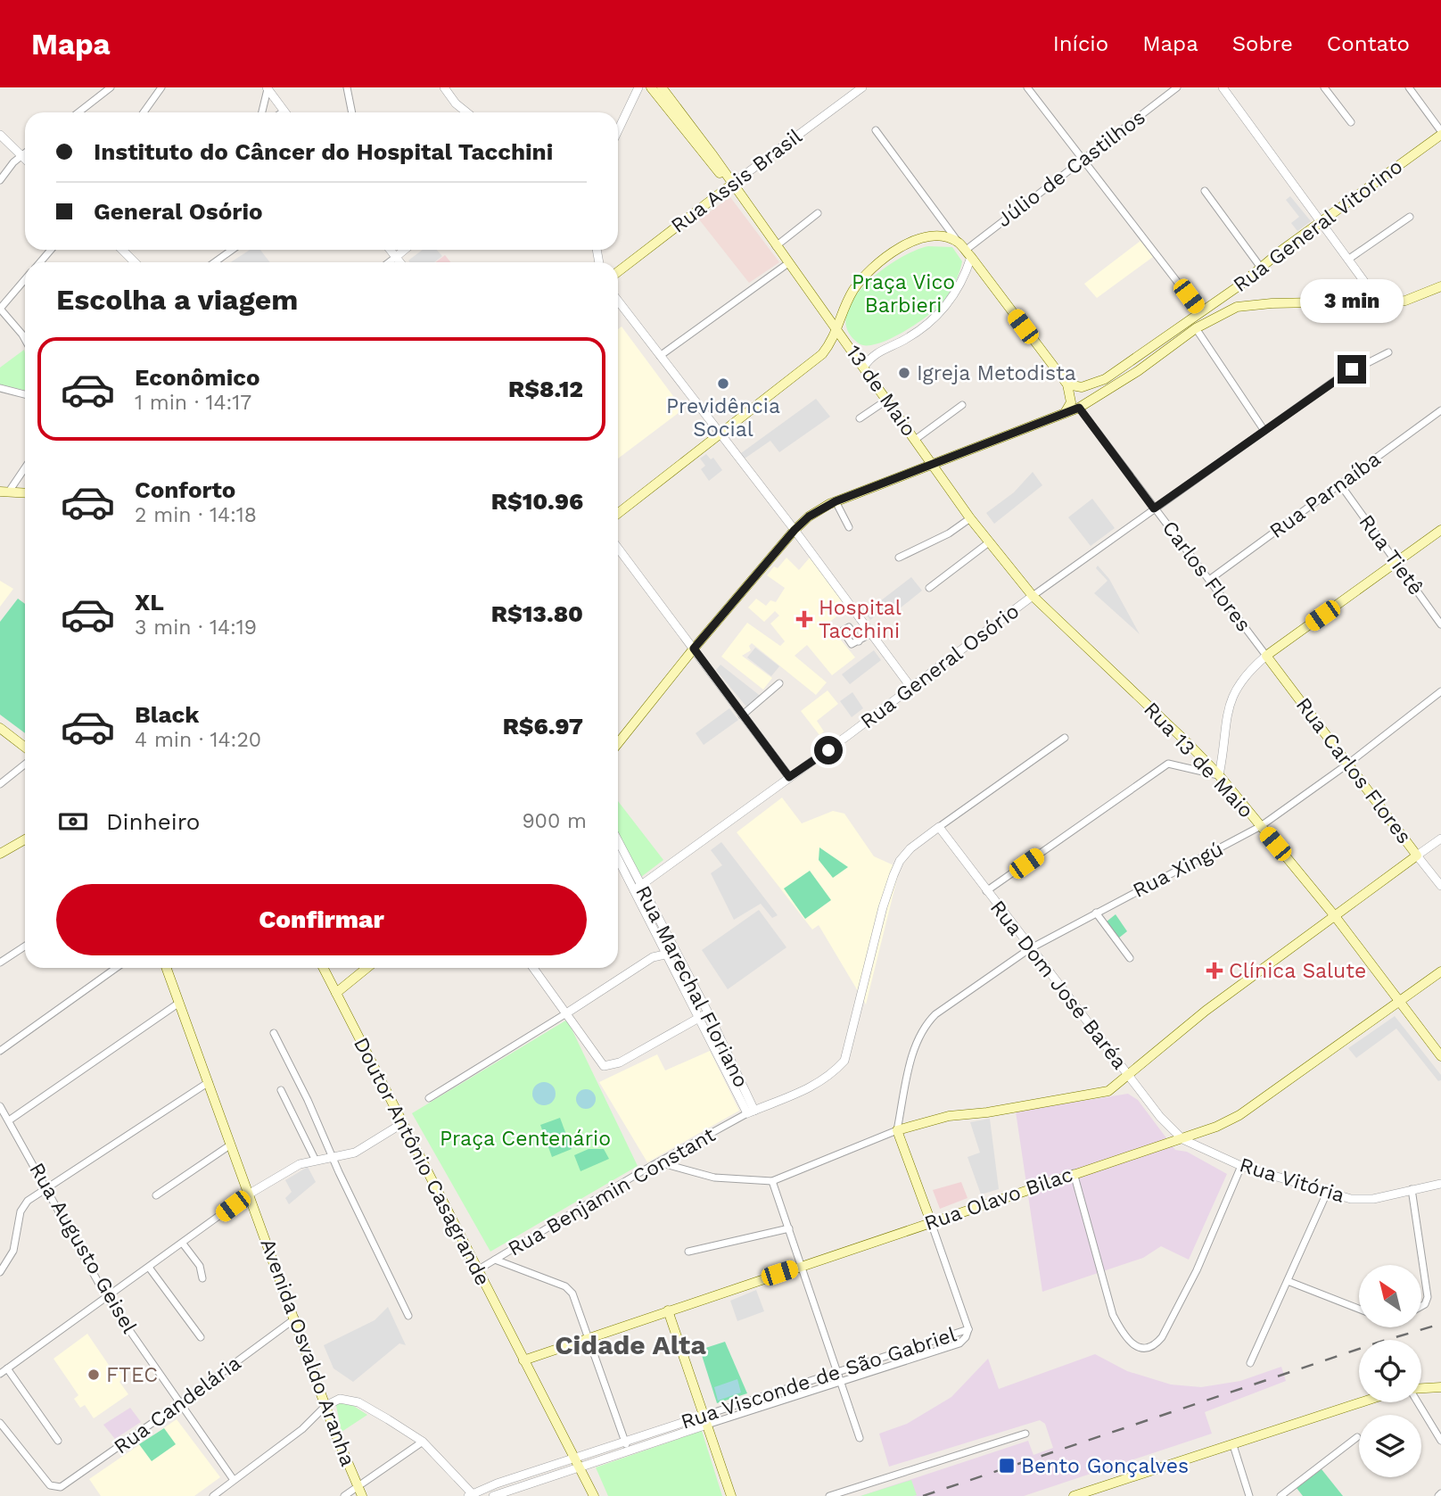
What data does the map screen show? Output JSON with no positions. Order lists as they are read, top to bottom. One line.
{"streets":{"main road":["Rua Assis Brasil","Rua General Vitorino","13 de Maio","Rua 13 de Maio","Rua Carlos Flores","Doutor Antônio Casagrande","Rua Olavo Bilac","Avenida Osvaldo Aranha"],"street":["Júlio de Castilhos","Rua Parnaíba","Rua Tietê","Carlos Flores","Rua General Osório","Rua Xingú","Rua Dom José Baréa","Rua Marechal Floriano","Rua Vitória","Rua Benjamin Constant","Rua Augusto Geisel","Rua Visconde de São Gabriel","Rua Candelária"]},"crossings":[["Rua Assis Brasil","13 de Maio"],["13 de Maio","Rua General Osório"],["13 de Maio","Rua 13 de Maio"],["Rua Parnaíba","Rua Tietê"],["Rua Parnaíba","Carlos Flores"],["Carlos Flores","Rua Carlos Flores"],["Rua General Osório","Rua 13 de Maio"],["Rua General Osório","Rua Marechal Floriano"],["Rua 13 de Maio","Rua Xingú"],["Rua 13 de Maio","Rua Olavo Bilac"],["Rua Carlos Flores","Rua Xingú"],["Rua Xingú","Rua Dom José Baréa"],["Rua Dom José Baréa","Rua Vitória"],["Rua Dom José Baréa","Rua Olavo Bilac"],["Rua Marechal Floriano","Rua Benjamin Constant"],["Doutor Antônio Casagrande","Rua Benjamin Constant"],["Doutor Antônio Casagrande","Rua Olavo Bilac"],["Doutor Antônio Casagrande","Rua Visconde de São Gabriel"],["Rua Vitória","Rua Olavo Bilac"],["Rua Augusto Geisel","Rua Candelária"],["Avenida Osvaldo Aranha","Rua Candelária"]],"districts":["Cidade Alta"],"parks":["Praça Vico Barbieri","Praça Centenário"],"places":{"other":["Igreja Metodista","Previdência Social","FTEC"],"health":["Hospital Tacchini","Clínica Salute"],"transit":["Bento Gonçalves"]},"north":"top left","page":{"header":"Mapa","nav":["Início","Mapa","Sobre","Contato"],"banner":["Instituto do Câncer do Hospital Tacchini","General Osório"],"heading":"Escolha a viagem","bubble":"3 min","list":[{"name":"Econômico","note":"1 min · 14:17","value":"R$8.12"},{"name":"Conforto","note":"2 min · 14:18","value":"R$10.96"},{"name":"XL","note":"3 min · 14:19","value":"R$13.80"},{"name":"Black","note":"4 min · 14:20","value":"R$6.97"}],"pay":["Dinheiro","900 m"],"buttons":"Confirmar"}}
